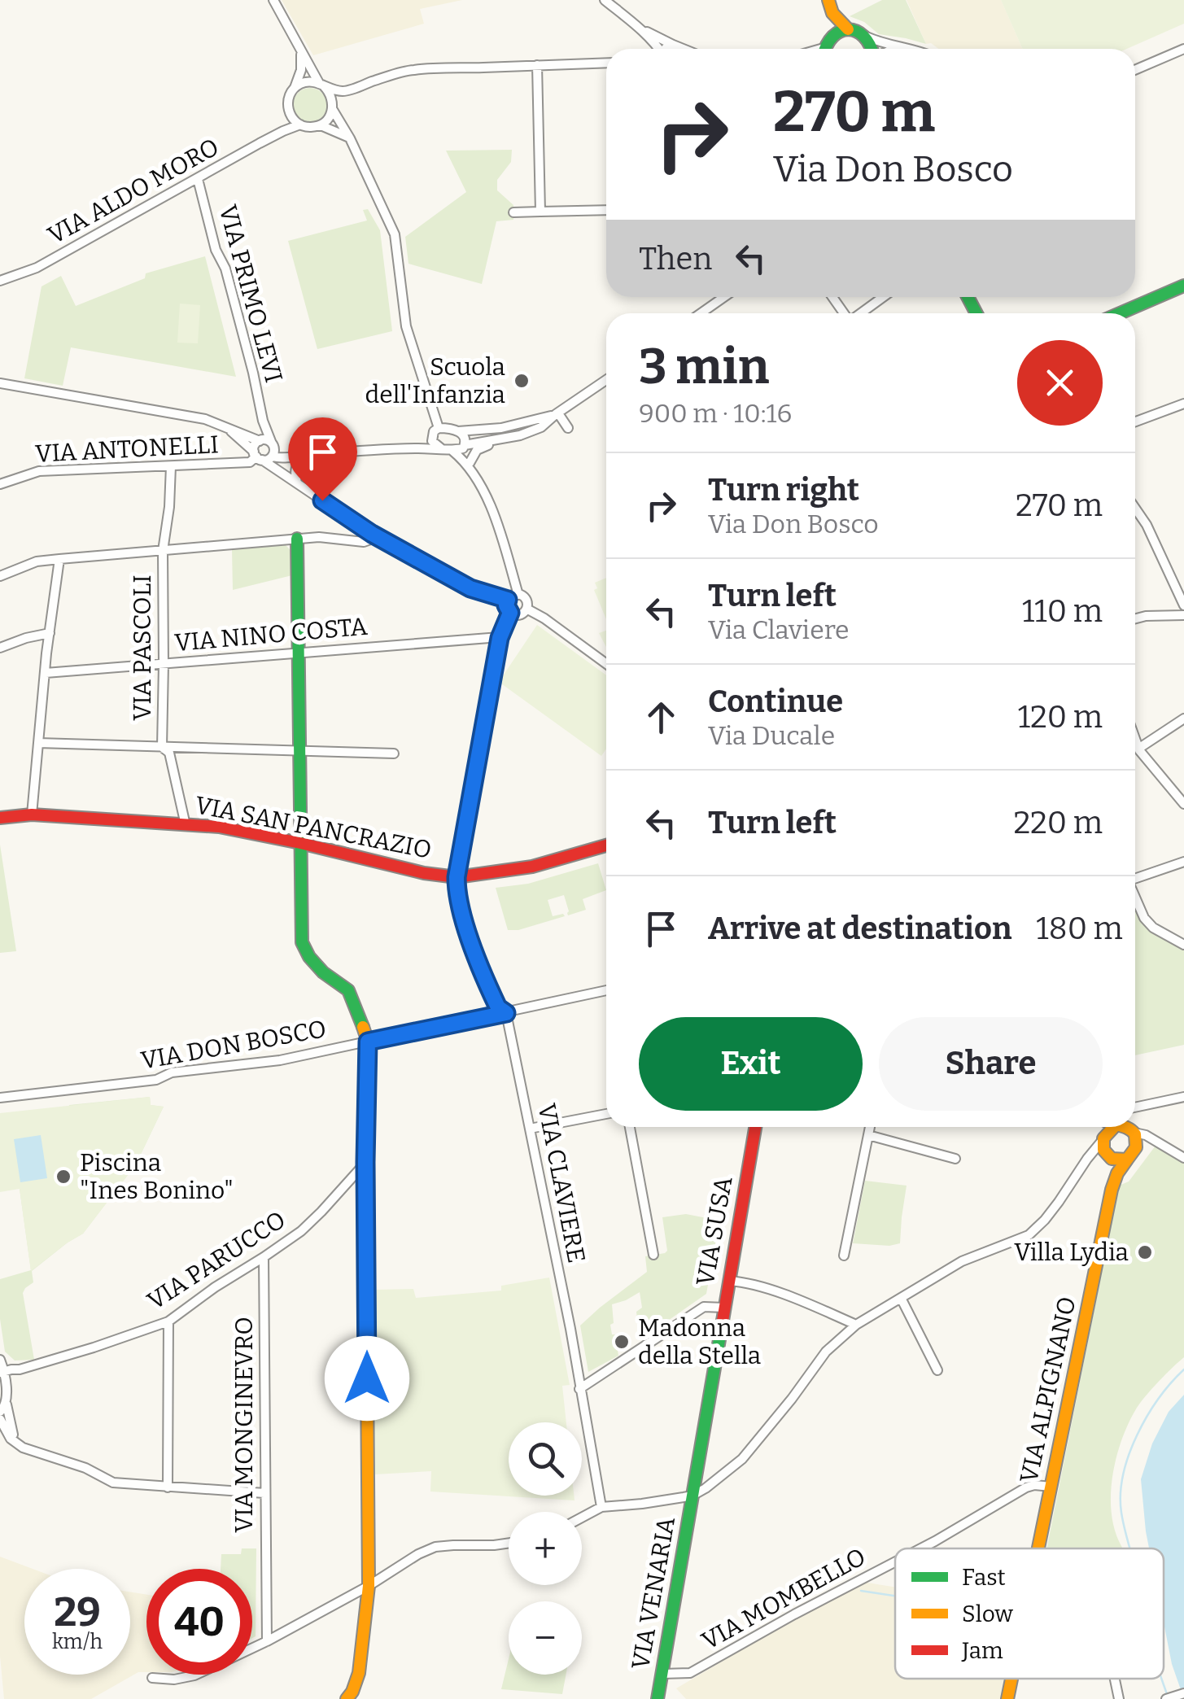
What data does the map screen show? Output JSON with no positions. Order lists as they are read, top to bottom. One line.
{"streets":{"street":["VIA ALDO MORO","VIA PRIMO LEVI","VIA ANTONELLI","VIA NINO COSTA","VIA PASCOLI","VIA SAN PANCRAZIO","VIA DON BOSCO","VIA CLAVIERE","VIA SUSA","VIA PARUCCO","VIA ALPIGNANO","VIA MONGINEVRO","VIA VENARIA","VIA MOMBELLO"]},"crossings":[["VIA ALDO MORO","VIA PRIMO LEVI"],["VIA PRIMO LEVI","VIA ANTONELLI"],["VIA ANTONELLI","VIA PASCOLI"],["VIA NINO COSTA","VIA PASCOLI"],["VIA PASCOLI","VIA SAN PANCRAZIO"],["VIA SAN PANCRAZIO","VIA CLAVIERE"],["VIA DON BOSCO","VIA CLAVIERE"],["VIA SUSA","VIA VENARIA"],["VIA PARUCCO","VIA MONGINEVRO"],["VIA ALPIGNANO","VIA MOMBELLO"],["VIA VENARIA","VIA MOMBELLO"]],"places":["Scuola dell'Infanzia","Piscina \"Ines Bonino\"","Villa Lydia","Madonna della Stella"],"legend":["Fast","Slow","Jam"],"page":{"turn":["270 m","Via Don Bosco"],"then":"Then","heading":["3 min","900 m · 10:16"],"list":[{"name":"Turn right","note":"Via Don Bosco","value":"270 m"},{"name":"Turn left","note":"Via Claviere","value":"110 m"},{"name":"Continue","note":"Via Ducale","value":"120 m"},{"name":"Turn left","value":"220 m"},{"name":"Arrive at destination","value":"180 m"}],"buttons":["Exit","Share"],"map_buttons":["+","−"],"speed":"29 km/h","limit":"40"}}
